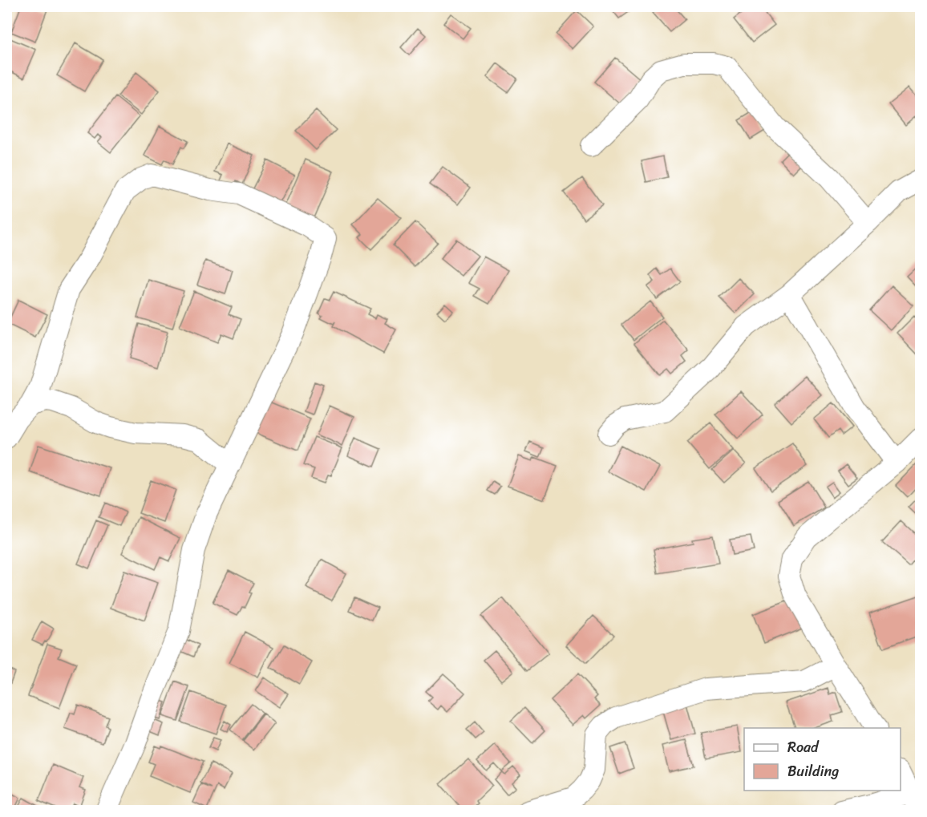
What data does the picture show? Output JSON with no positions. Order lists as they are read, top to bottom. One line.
{"legend":["Road","Building"]}
